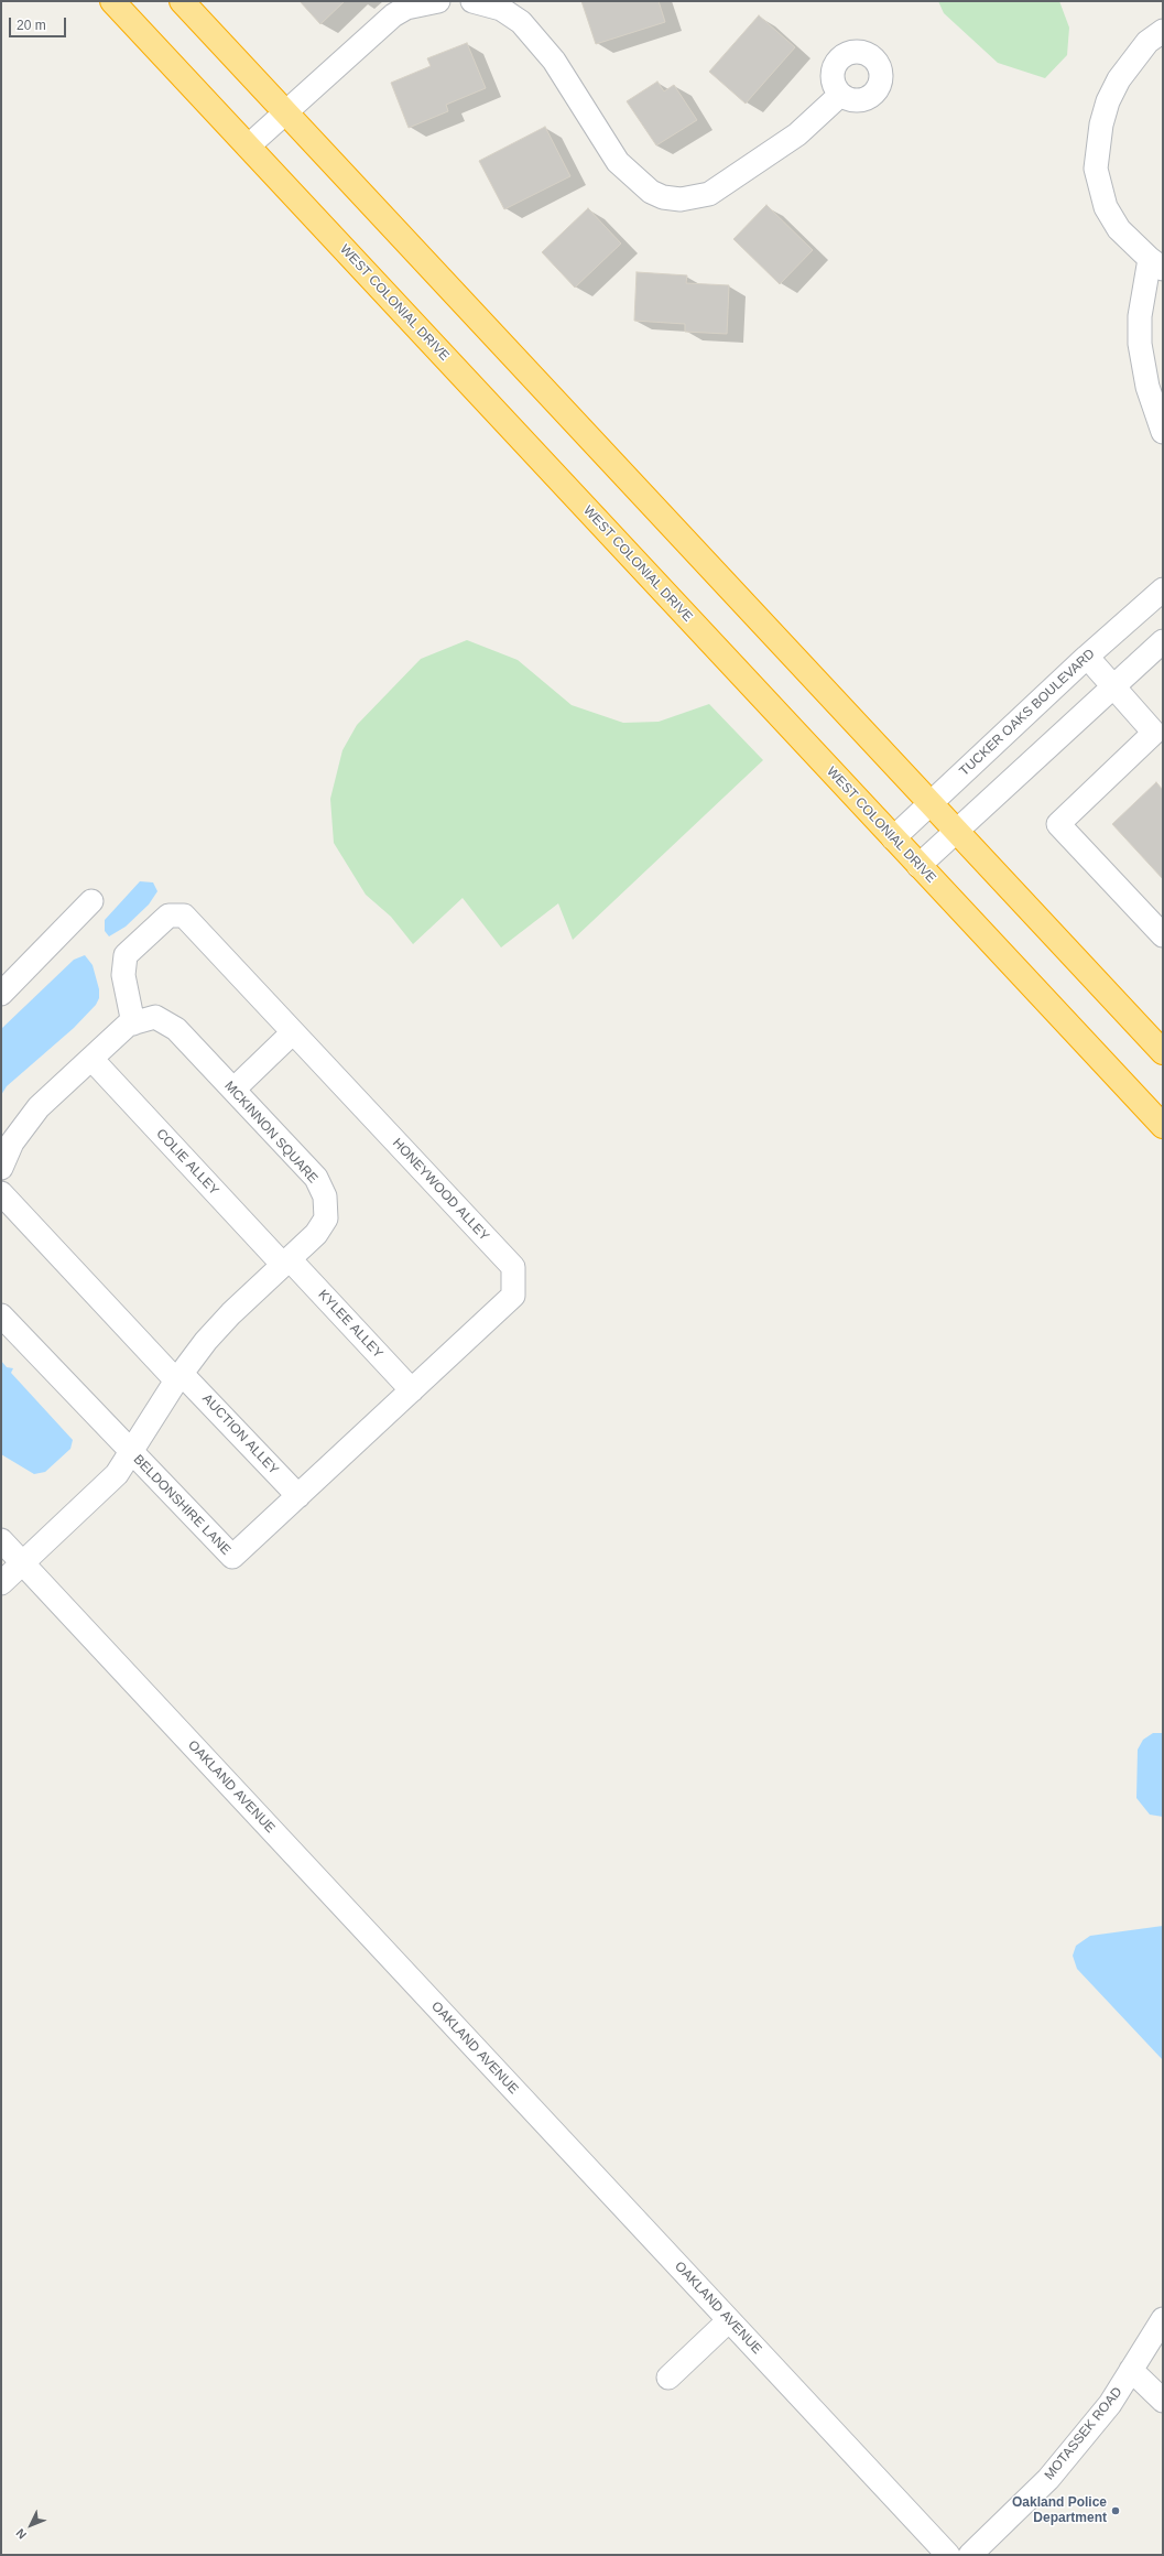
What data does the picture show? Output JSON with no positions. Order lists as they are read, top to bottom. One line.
{"streets":{"highway":["WEST COLONIAL DRIVE"],"street":["TUCKER OAKS BOULEVARD","MCKINNON SQUARE","COLIE ALLEY","HONEYWOOD ALLEY","KYLEE ALLEY","AUCTION ALLEY","BELDONSHIRE LANE","OAKLAND AVENUE","MOTASSEK ROAD"]},"crossings":[["WEST COLONIAL DRIVE","TUCKER OAKS BOULEVARD"],["MCKINNON SQUARE","COLIE ALLEY"],["MCKINNON SQUARE","HONEYWOOD ALLEY"],["MCKINNON SQUARE","KYLEE ALLEY"],["MCKINNON SQUARE","AUCTION ALLEY"],["MCKINNON SQUARE","BELDONSHIRE LANE"],["MCKINNON SQUARE","OAKLAND AVENUE"],["COLIE ALLEY","KYLEE ALLEY"],["HONEYWOOD ALLEY","KYLEE ALLEY"],["HONEYWOOD ALLEY","AUCTION ALLEY"],["HONEYWOOD ALLEY","BELDONSHIRE LANE"]],"places":["Oakland Police Department"],"scale_bar":"20 m","north":"bottom left"}
